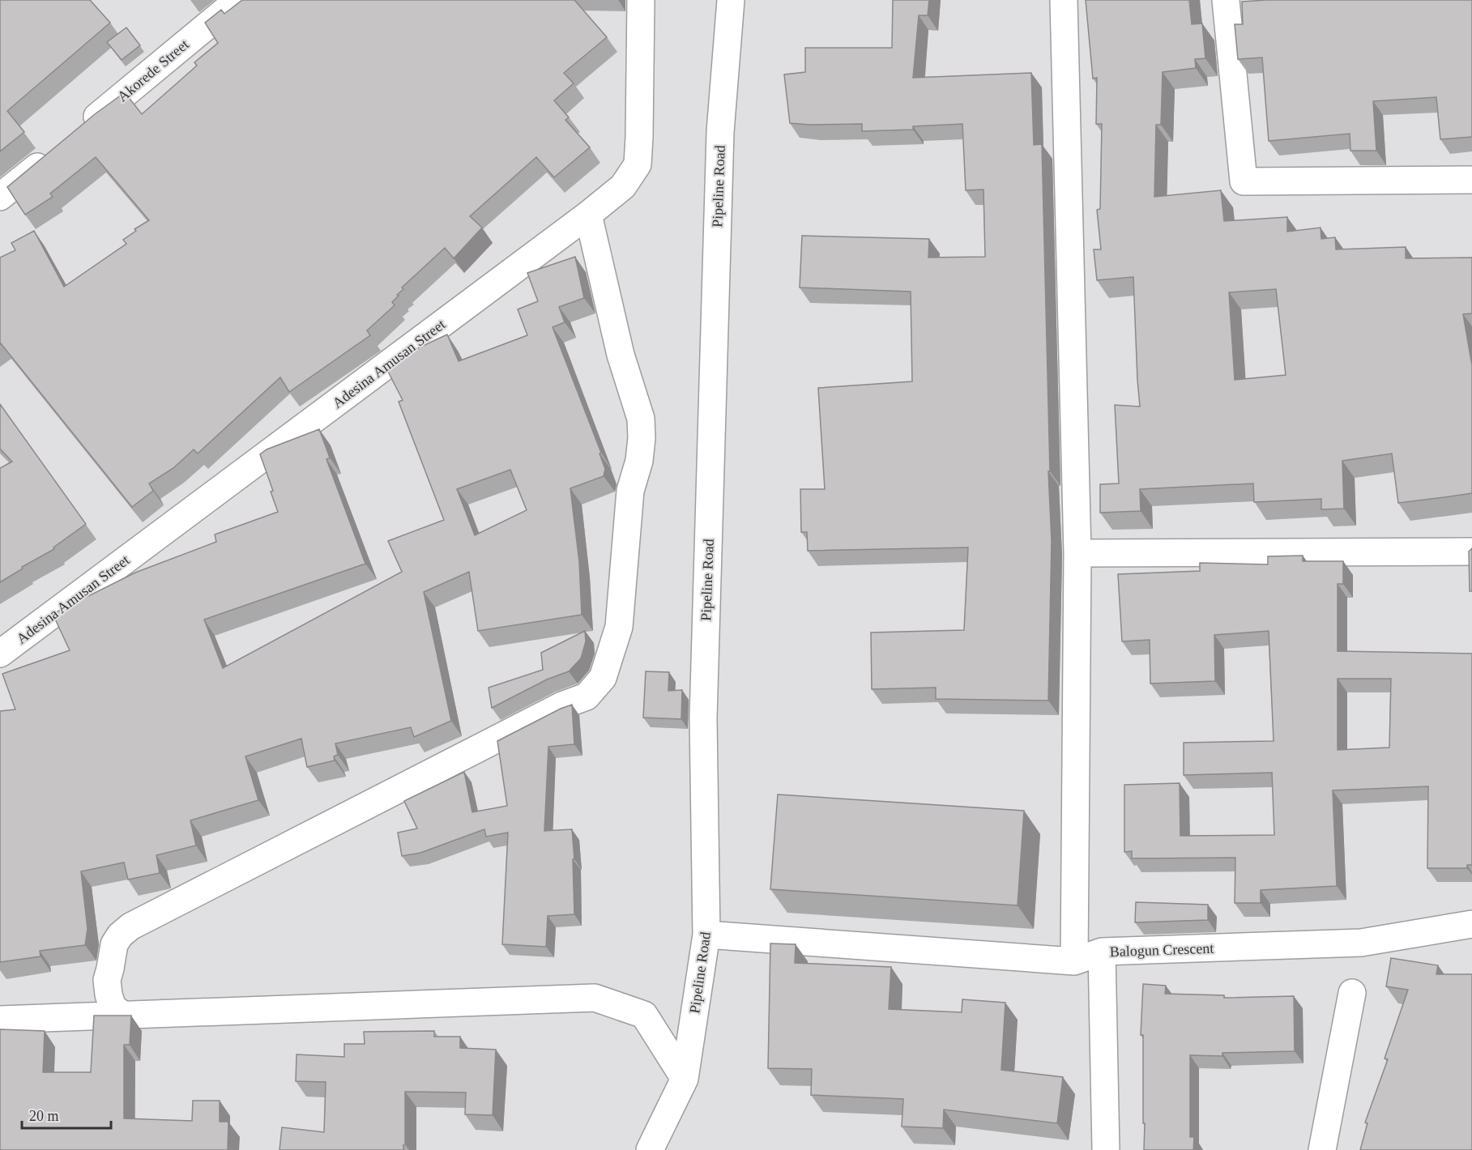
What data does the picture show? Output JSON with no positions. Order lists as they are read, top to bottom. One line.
{"streets":{"street":["Akorede Street","Pipeline Road","Adesina Amusan Street","Balogun Crescent"]},"crossings":[["Pipeline Road","Balogun Crescent"]],"scale_bar":"20 m"}
